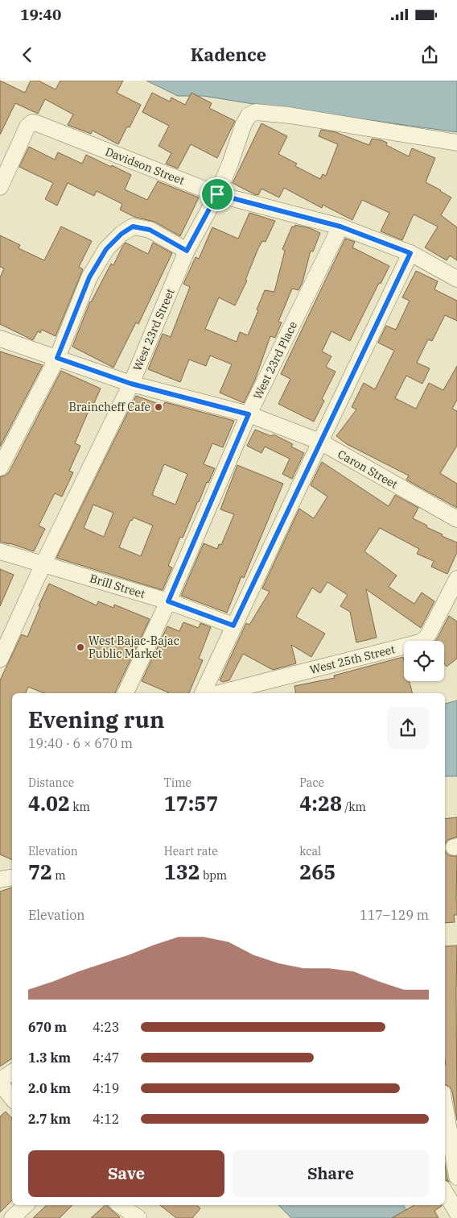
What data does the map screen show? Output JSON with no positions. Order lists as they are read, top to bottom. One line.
{"streets":{"street":["Davidson Street","West 23rd Street","West 23rd Place","Caron Street","Brill Street","West 25th Street"]},"crossings":[["Davidson Street","West 23rd Street"],["Davidson Street","West 23rd Place"],["West 23rd Street","Caron Street"],["West 23rd Street","Brill Street"],["West 23rd Place","Caron Street"],["West 23rd Place","Brill Street"]],"places":["Braincheff Cafe","West Bajac-Bajac Public Market"],"page":{"status":"19:40","header":"Kadence","heading":["Evening run","19:40 · 6 × 670 m"],"stats":[["Distance","4.02 km"],["Time","17:57"],["Pace","4:28 /km"],["Elevation","72 m"],["Heart rate","132 bpm"],["kcal","265"]],"chart":["Elevation","117–129 m"],"list":[{"name":"670 m","note":"4:23"},{"name":"1.3 km","note":"4:47"},{"name":"2.0 km","note":"4:19"},{"name":"2.7 km","note":"4:12"}],"buttons":["Save","Share"]}}
